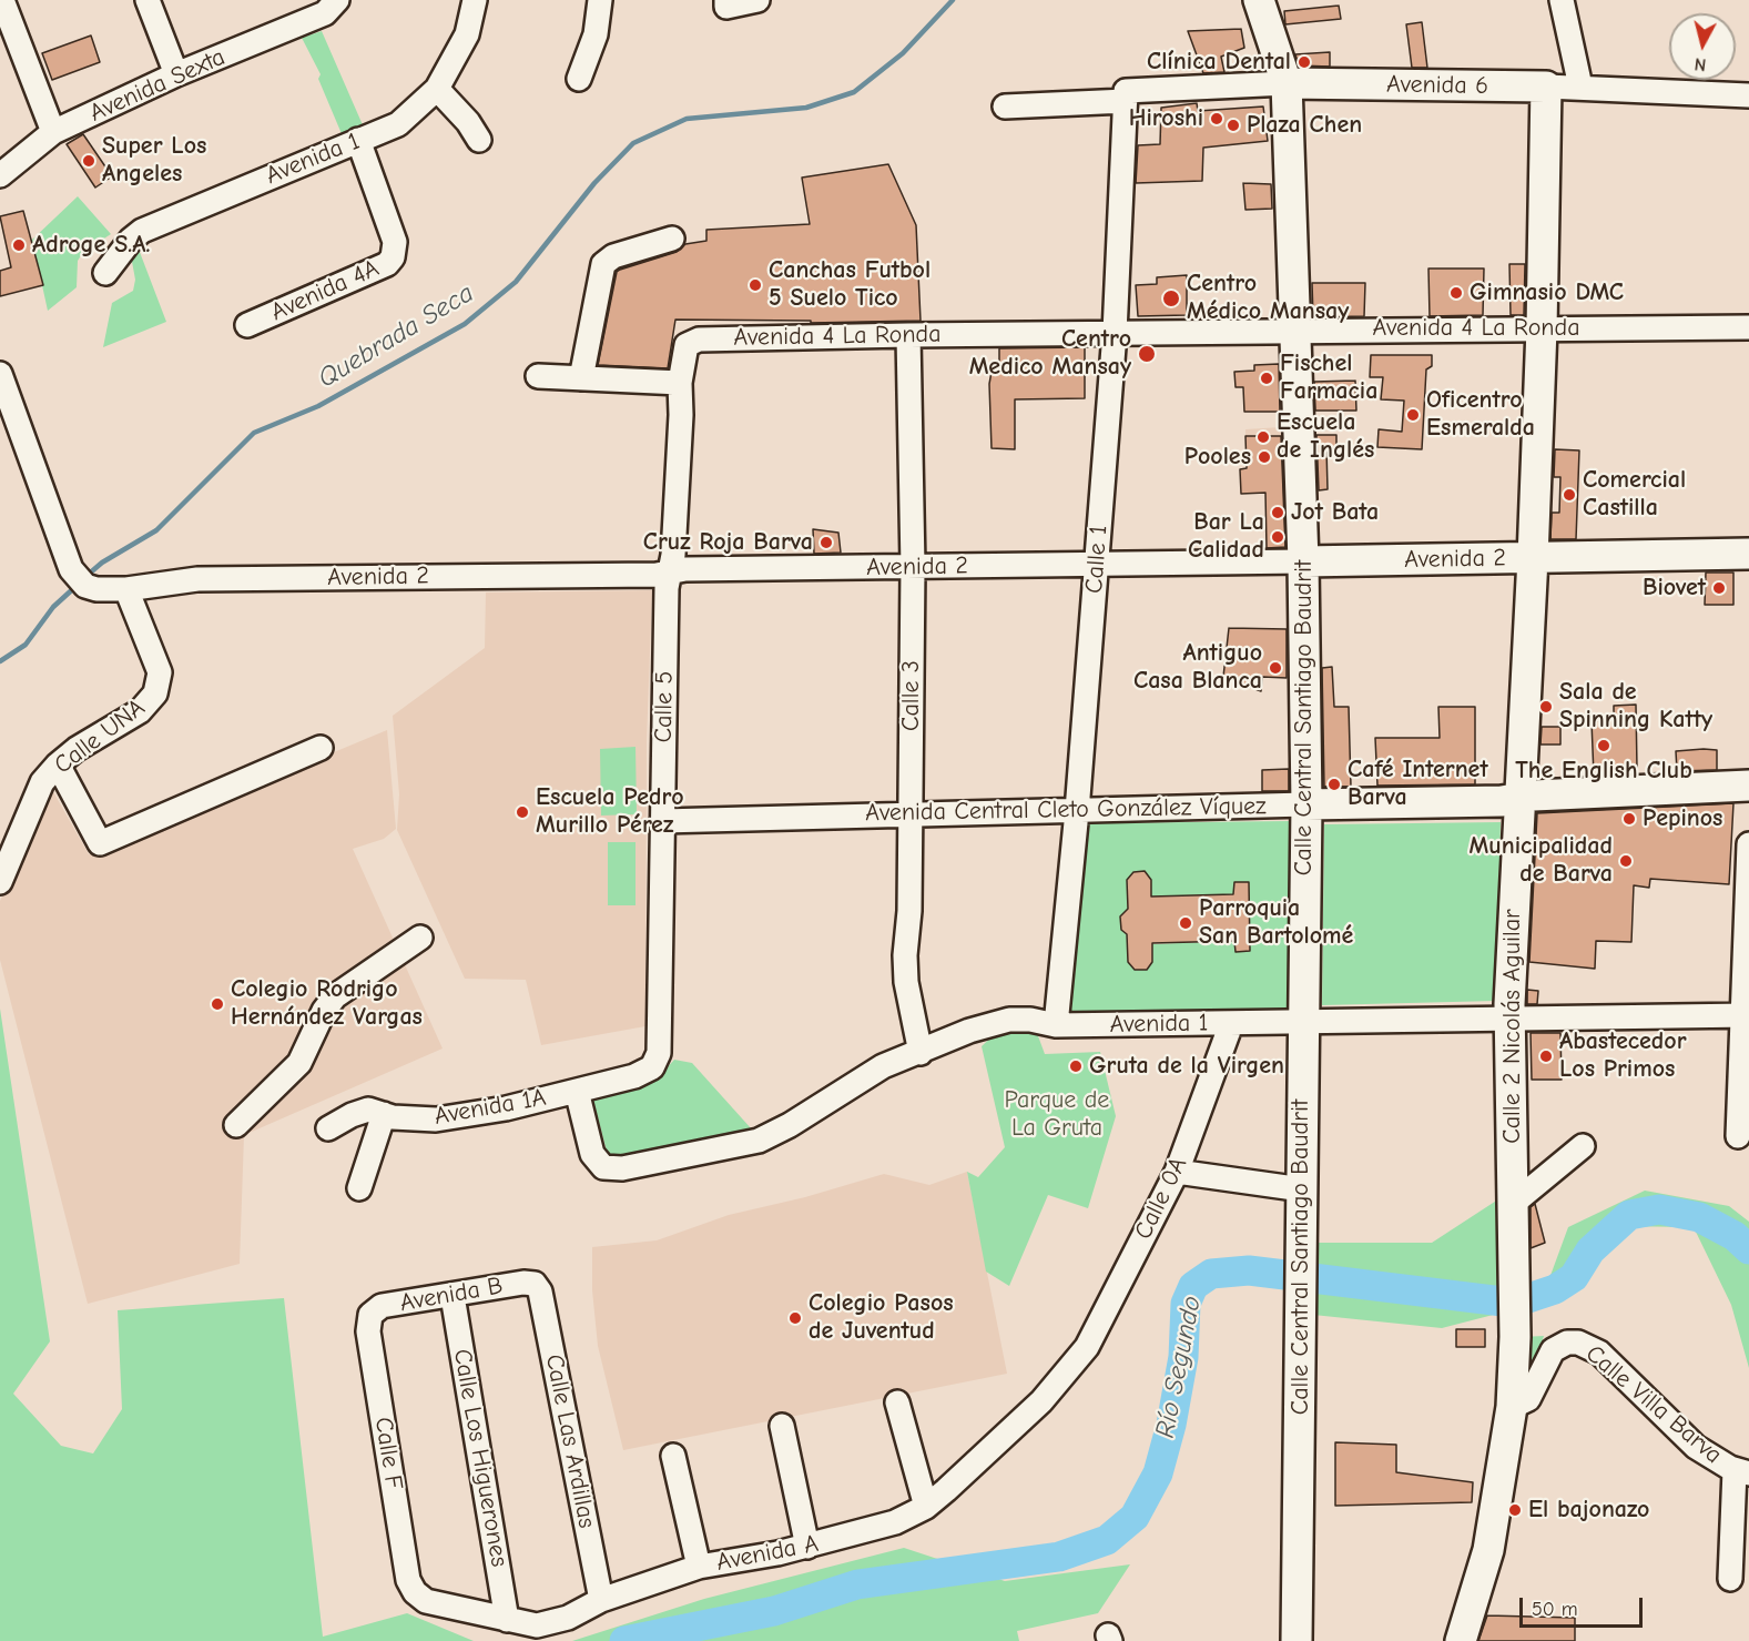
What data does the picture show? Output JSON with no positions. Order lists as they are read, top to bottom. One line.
{"streets":{"main road":["Avenida 6","Avenida 2","Calle Central Santiago Baudrit","Avenida Central Cleto González Víquez","Calle 2 Nicolás Aguilar"],"street":["Avenida Sexta","Avenida 1","Avenida 4A","Avenida 4 La Ronda","Calle 1","Calle 3","Calle 5","Calle UNA","Avenida 1A","Calle 0A","Avenida B","Calle Villa Barva","Calle Las Ardillas","Calle F","Calle Los Higuerones","Avenida A"]},"crossings":[["Avenida 6","Calle 1"],["Avenida 6","Calle Central Santiago Baudrit"],["Avenida 6","Calle 2 Nicolás Aguilar"],["Avenida 1","Avenida 4A"],["Avenida 1","Calle 1"],["Avenida 1","Calle 3"],["Avenida 1","Calle Central Santiago Baudrit"],["Avenida 1","Calle 2 Nicolás Aguilar"],["Avenida 1","Avenida 1A"],["Avenida 1","Calle 0A"],["Avenida 4 La Ronda","Calle 1"],["Avenida 4 La Ronda","Calle 3"],["Avenida 4 La Ronda","Calle 5"],["Avenida 4 La Ronda","Calle Central Santiago Baudrit"],["Avenida 4 La Ronda","Calle 2 Nicolás Aguilar"],["Calle 1","Avenida 2"],["Calle 1","Avenida Central Cleto González Víquez"],["Avenida 2","Calle 3"],["Avenida 2","Calle 5"],["Avenida 2","Calle Central Santiago Baudrit"],["Avenida 2","Calle UNA"],["Avenida 2","Calle 2 Nicolás Aguilar"],["Calle 3","Avenida Central Cleto González Víquez"],["Calle 5","Avenida Central Cleto González Víquez"],["Calle 5","Avenida 1A"],["Calle Central Santiago Baudrit","Avenida Central Cleto González Víquez"],["Avenida Central Cleto González Víquez","Calle 2 Nicolás Aguilar"],["Calle 2 Nicolás Aguilar","Calle Villa Barva"],["Calle 0A","Avenida A"],["Avenida B","Calle Las Ardillas"],["Avenida B","Calle F"],["Avenida B","Calle Los Higuerones"],["Calle Las Ardillas","Avenida A"],["Calle F","Avenida A"],["Calle Los Higuerones","Avenida A"]],"water":["Quebrada Seca","Río Segundo"],"parks":["Parque de La Gruta"],"places":["Clínica Dental","Hiroshi","Plaza Chen","Super Los Angeles","Adroge S.A.","Canchas Futbol 5 Suelo Tico","Gimnasio DMC","Centro Médico Mansay","Centro Medico Mansay","Fischel Farmacia","Oficentro Esmeralda","Escuela de Inglés","Pooles","Comercial Castilla","Jot Bata","Bar La Calidad","Cruz Roja Barva","Biovet","Antiguo Casa Blanca","Sala de Spinning Katty","The English Club","Café Internet Barva","Escuela Pedro Murillo Pérez","Pepinos","Municipalidad de Barva","Parroquia San Bartolomé","Colegio Rodrigo Hernández Vargas","Abastecedor Los Primos","Gruta de la Virgen","Colegio Pasos de Juventud","El bajonazo"],"scale_bar":"50 m","north":"bottom"}
